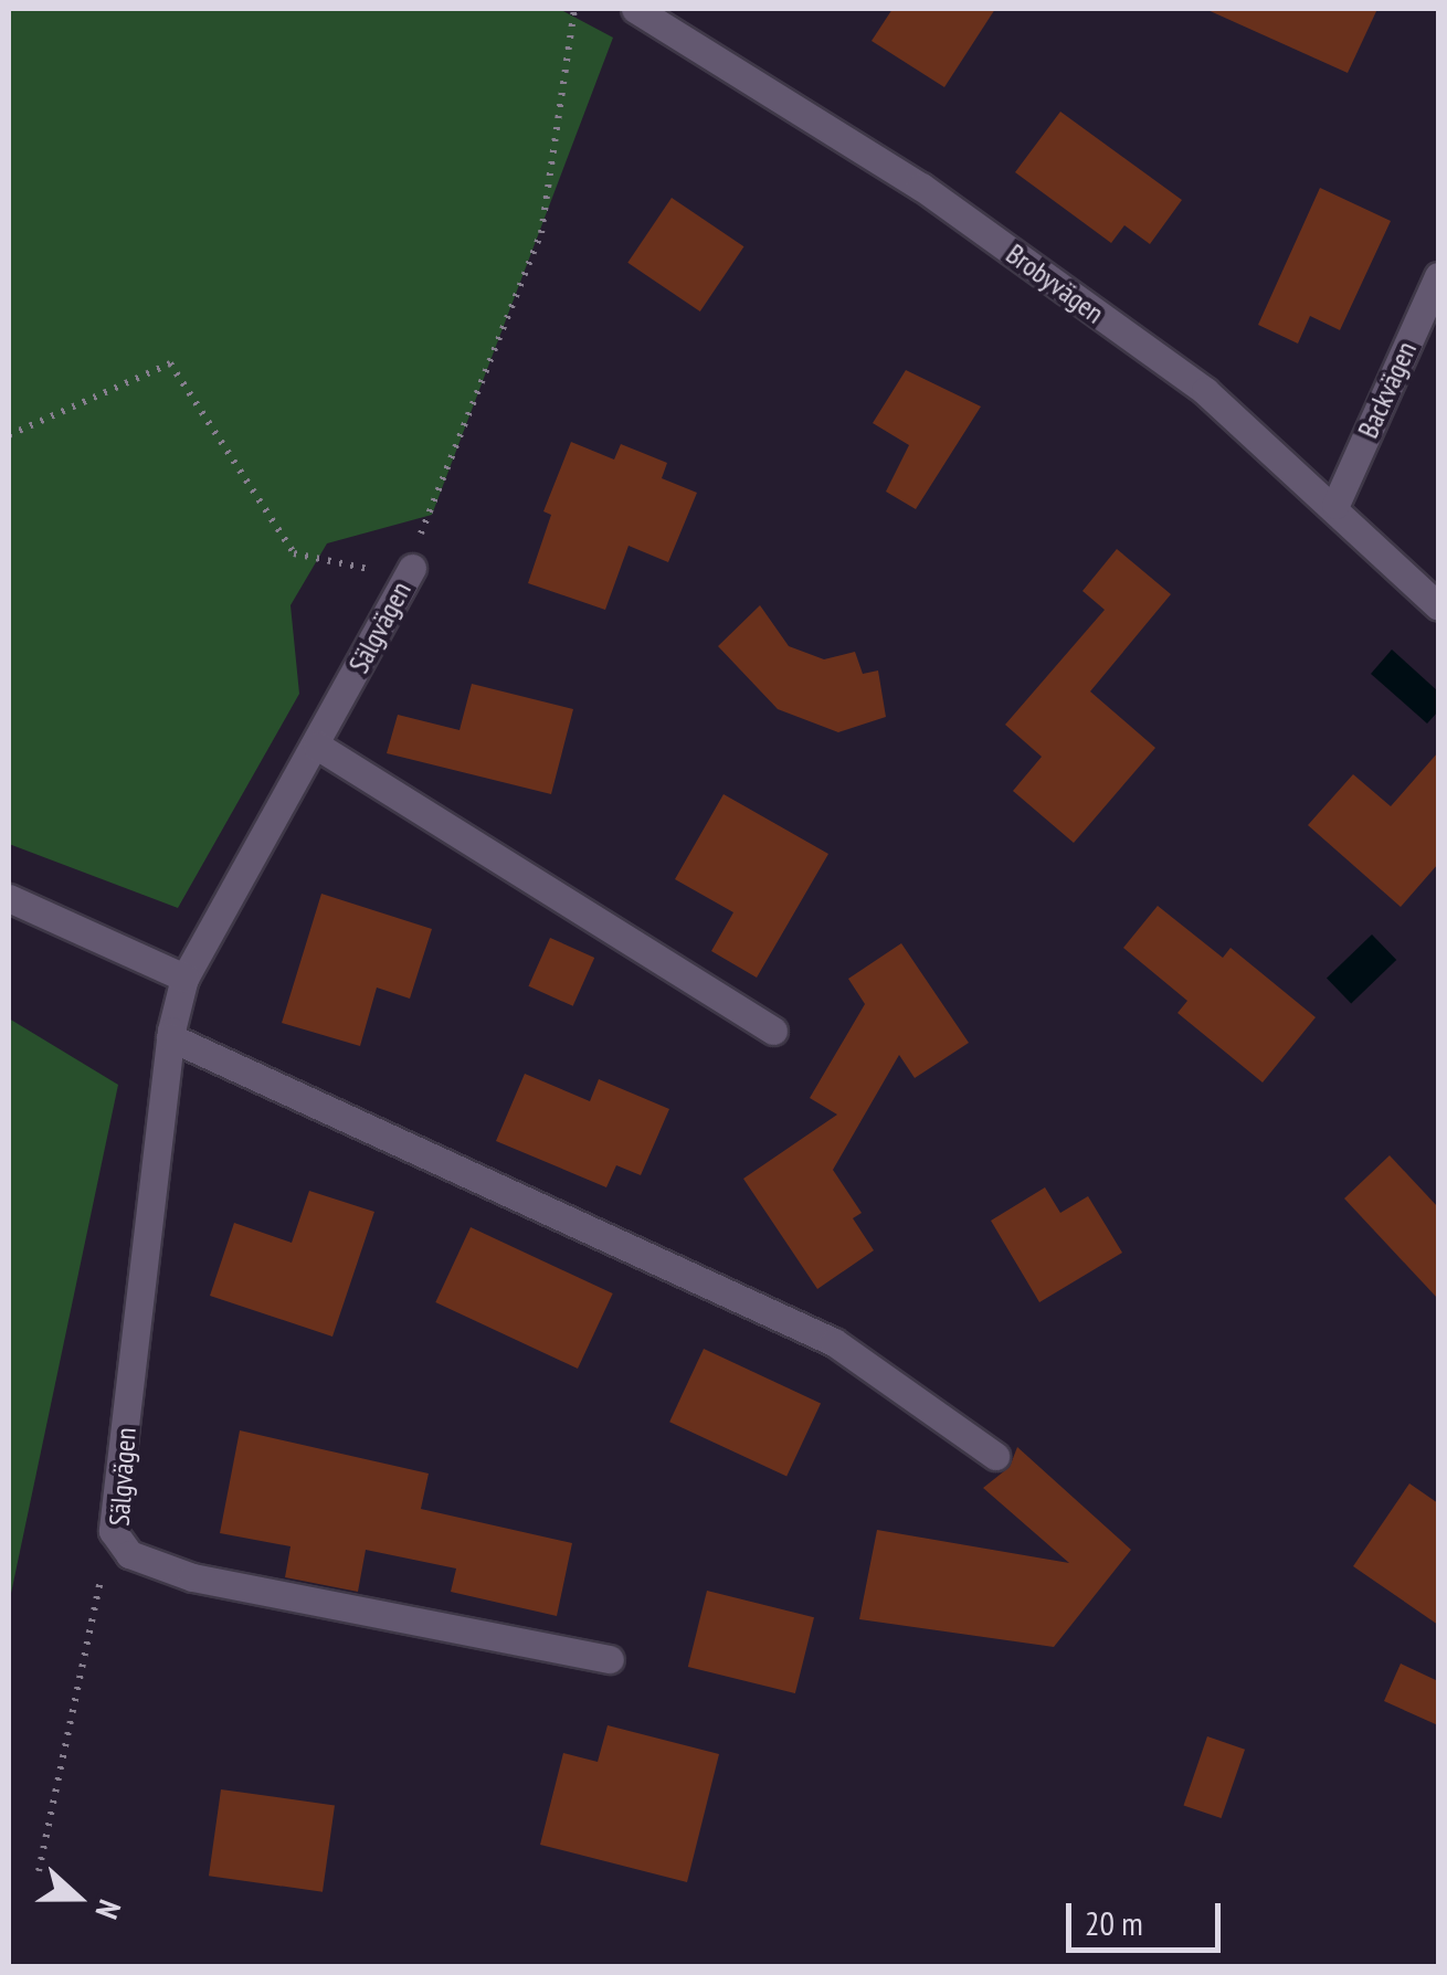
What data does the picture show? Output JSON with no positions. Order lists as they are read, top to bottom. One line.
{"streets":{"street":["Brobyvägen","Backvägen","Sälgvägen"]},"crossings":[["Brobyvägen","Backvägen"]],"scale_bar":"20 m","north":"right"}
